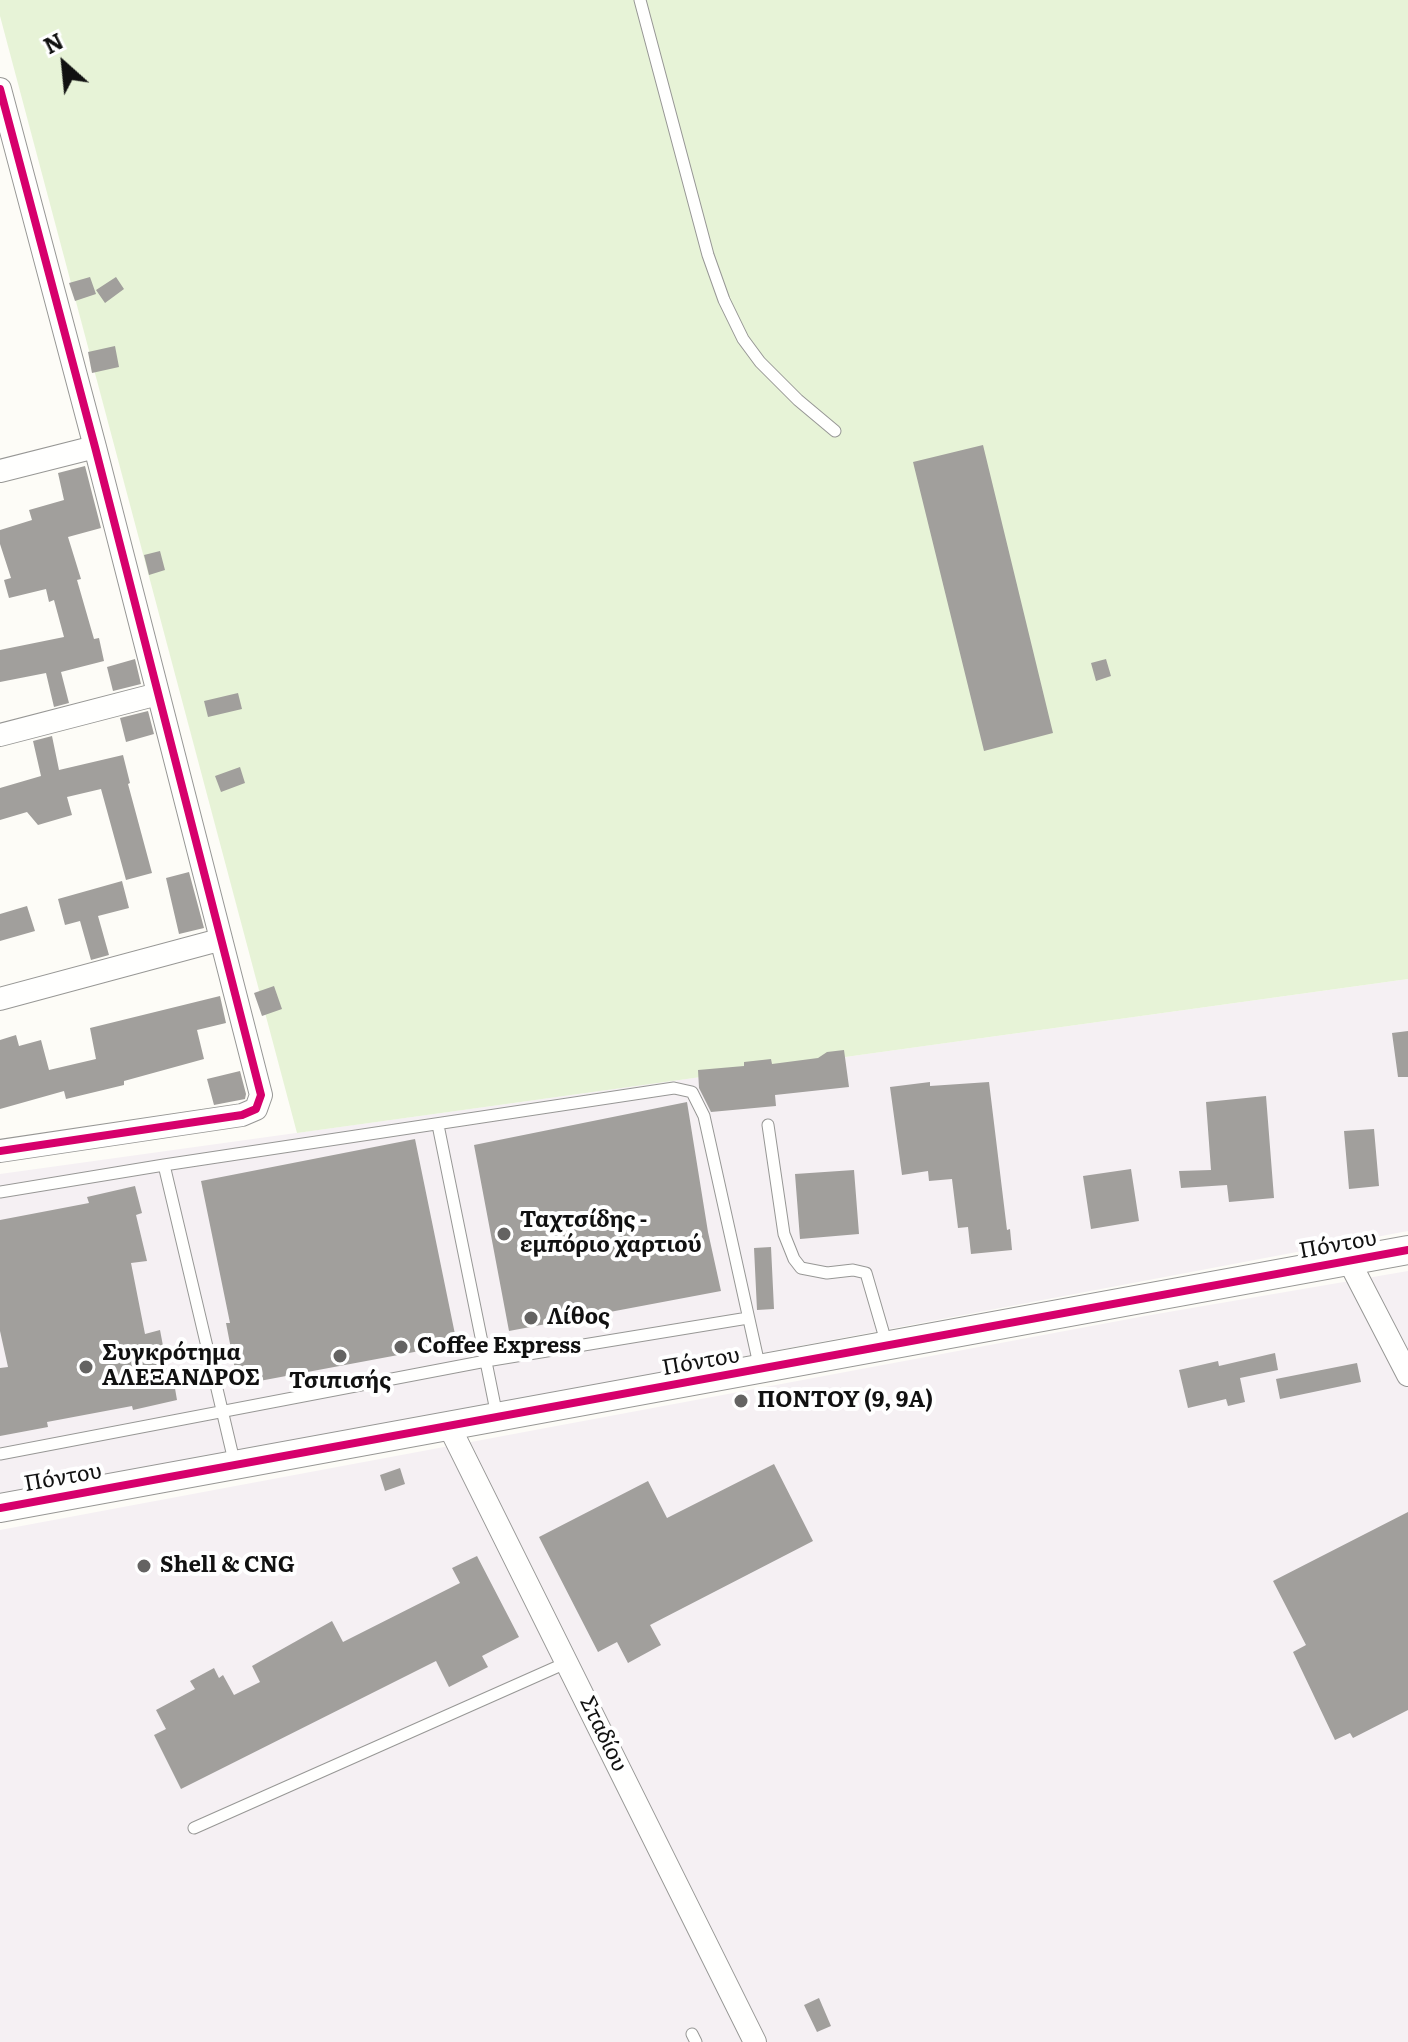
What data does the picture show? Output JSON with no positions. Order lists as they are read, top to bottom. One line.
{"streets":{"street":["Πόντου","Σταδίου"]},"crossings":[["Πόντου","Σταδίου"]],"places":["Ταχτσίδης - εμπόριο χαρτιού","Λίθος","Coffee Express","Τσιπισής","Συγκρότημα ΑΛΕΞΑΝΔΡΟΣ","ΠΟΝΤΟΥ (9, 9Α)","Shell & CNG"],"north":"top left"}
